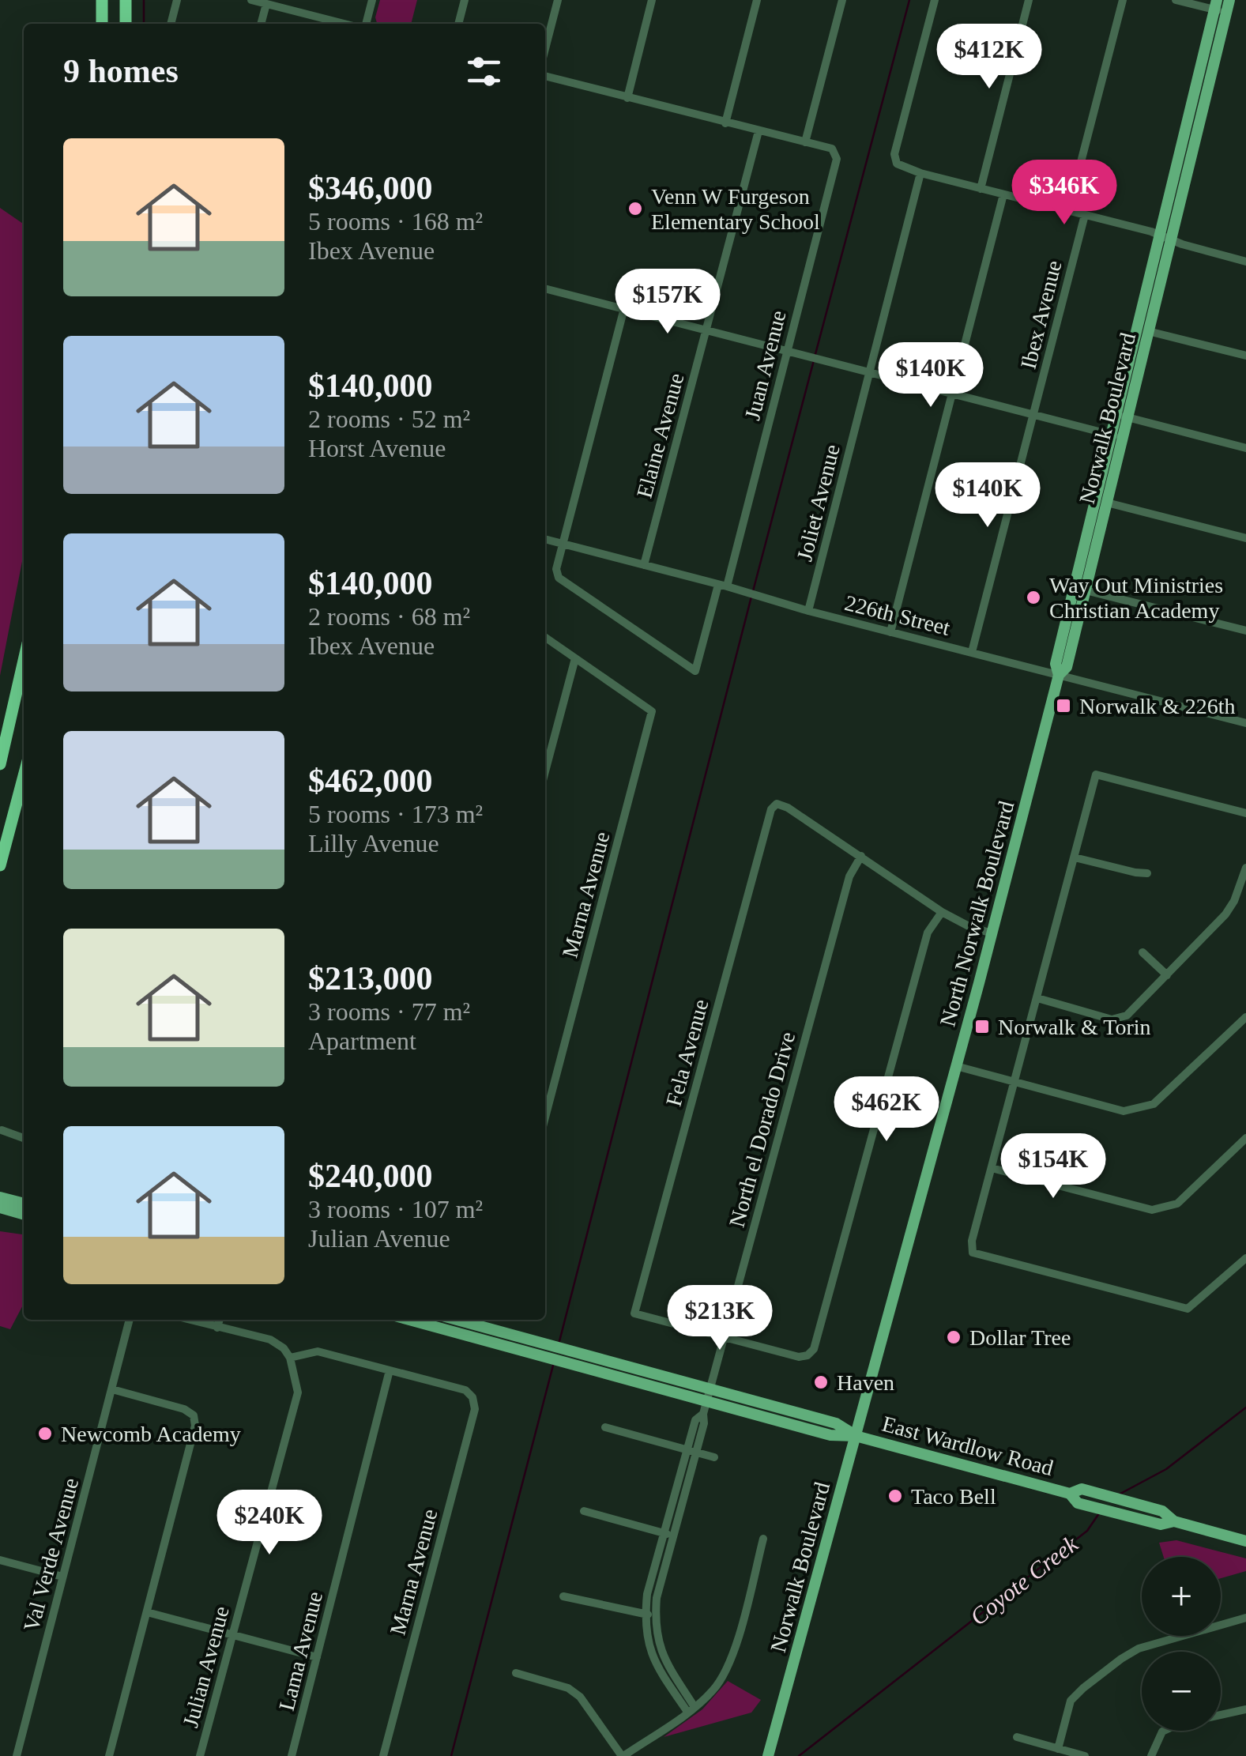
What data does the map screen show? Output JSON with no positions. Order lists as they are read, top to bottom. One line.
{"streets":{"main road":["Norwalk Boulevard","North Norwalk Boulevard","East Wardlow Road"],"street":["Ibex Avenue","Juan Avenue","Elaine Avenue","Joliet Avenue","226th Street","Marna Avenue","Fela Avenue","North el Dorado Drive","Val Verde Avenue","Lama Avenue","Julian Avenue"]},"crossings":[["Ibex Avenue","226th Street"],["Juan Avenue","226th Street"],["Norwalk Boulevard","226th Street"],["Norwalk Boulevard","North Norwalk Boulevard"],["Norwalk Boulevard","East Wardlow Road"],["Elaine Avenue","226th Street"],["Joliet Avenue","226th Street"],["226th Street","North Norwalk Boulevard"],["Marna Avenue","Lama Avenue"],["North Norwalk Boulevard","East Wardlow Road"],["Fela Avenue","North el Dorado Drive"],["North el Dorado Drive","East Wardlow Road"]],"water":["Coyote Creek"],"places":{"other":["Venn W Furgeson Elementary School","Way Out Ministries Christian Academy","Dollar Tree","Haven","Newcomb Academy","Taco Bell"],"transit":["Norwalk & 226th","Norwalk & Torin"]},"page":{"price":["$412K","$346K","$157K","$140K","$140K","$462K","$154K","$213K","$240K"],"heading":"9 homes","list":[{"name":"$346,000","note":"5 rooms · 168 m² · Ibex Avenue"},{"name":"$140,000","note":"2 rooms · 52 m² · Horst Avenue"},{"name":"$140,000","note":"2 rooms · 68 m² · Ibex Avenue"},{"name":"$462,000","note":"5 rooms · 173 m² · Lilly Avenue"},{"name":"$213,000","note":"3 rooms · 77 m² · Apartment"},{"name":"$240,000","note":"3 rooms · 107 m² · Julian Avenue"}],"map_buttons":["+","−"]}}
